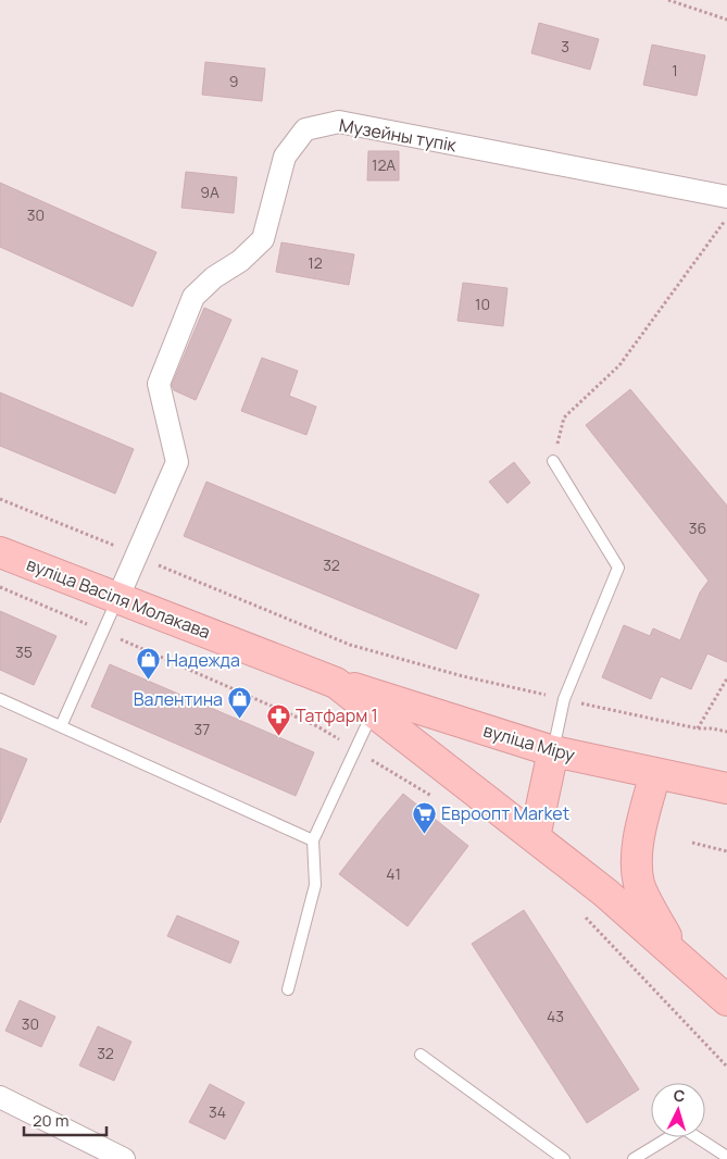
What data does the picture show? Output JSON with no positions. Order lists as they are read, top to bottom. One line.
{"streets":{"street":["Музейны тупік","вуліца Васіля Молакава","вуліца Міру"]},"crossings":[["Музейны тупік","вуліца Васіля Молакава"],["вуліца Васіля Молакава","вуліца Міру"]],"places":{"shop":["Надежда","Валентина"],"pharmacy":["Татфарм 1"],"supermarket":["Евроопт Market"]},"house_numbers":["3","1","9","12А","9А","30","12","10","36","32","35","37","41","43","30","32","34"],"scale_bar":"20 m","north":"top"}
